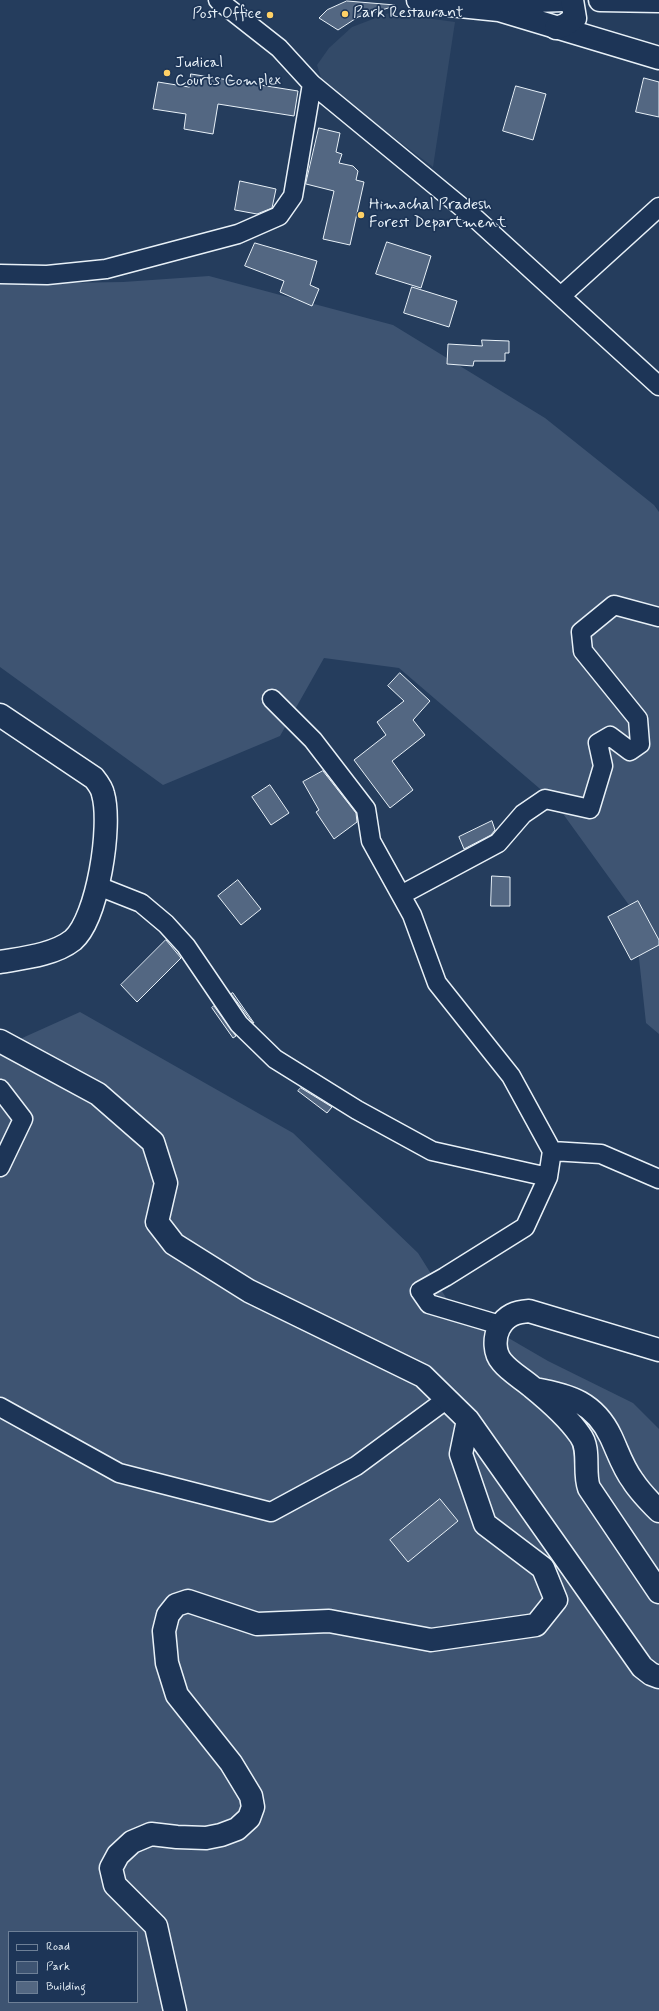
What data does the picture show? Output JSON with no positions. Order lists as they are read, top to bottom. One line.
{"places":["Park Restaurant","Post Office","Judical Courts Complex","Himachal Pradesh Forest Department"],"legend":["Road","Park","Building"]}
